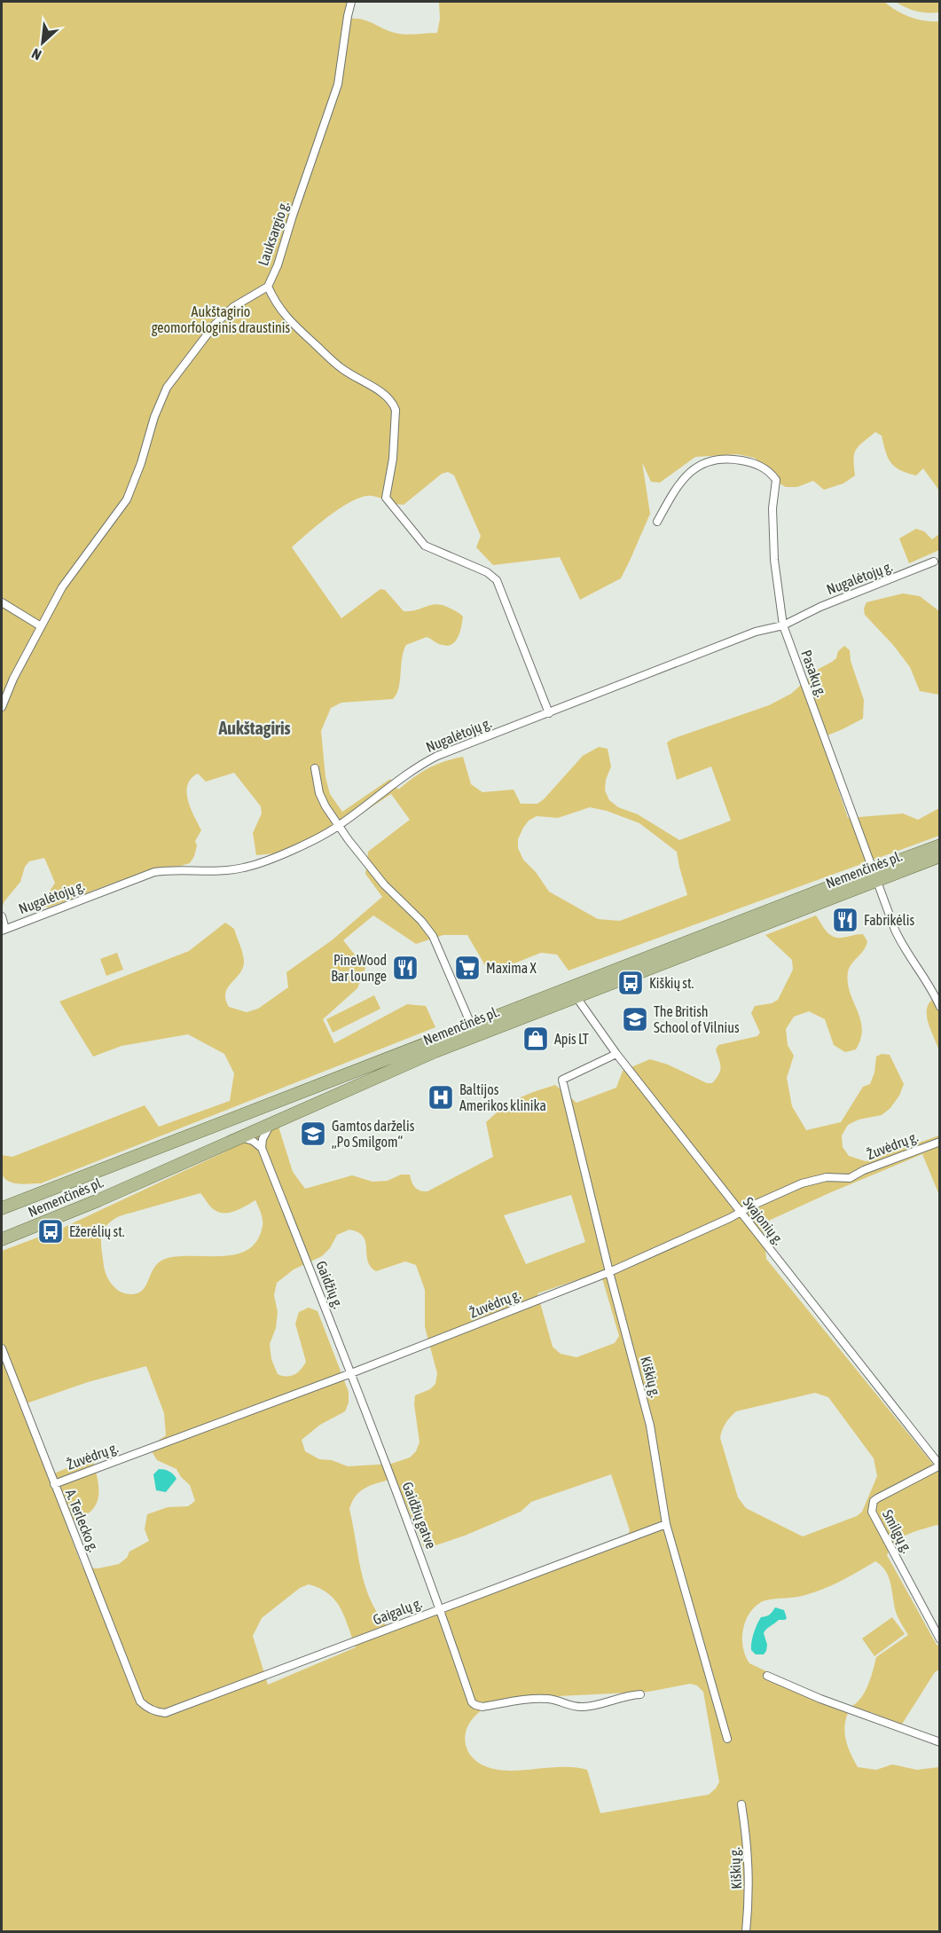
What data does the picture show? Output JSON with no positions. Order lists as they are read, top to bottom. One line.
{"streets":{"main road":["Nemenčinės pl."],"street":["Lauksargio g.","Nugalėtojų g.","Pasakų g.","Žuvėdrų g.","Svajonių g.","Gaidžių g.","Kiškių g.","Gaidžių gatve","A. Terlecko g.","Smilgų g.","Gaigalų g."]},"crossings":[["Nugalėtojų g.","Pasakų g."],["Pasakų g.","Nemenčinės pl."],["Nemenčinės pl.","Svajonių g."],["Žuvėdrų g.","Svajonių g."],["Žuvėdrų g.","Gaidžių g."],["Žuvėdrų g.","Kiškių g."],["Žuvėdrų g.","A. Terlecko g."],["Svajonių g.","Kiškių g."],["Svajonių g.","Smilgų g."],["Gaidžių g.","Gaidžių gatve"],["Kiškių g.","Gaigalų g."],["Gaidžių gatve","Gaigalų g."],["A. Terlecko g.","Gaigalų g."]],"districts":["Aukštagiris"],"parks":["Aukštagirio geomorfologinis draustinis"],"places":{"restaurant":["Fabrikėlis","PineWood Bar lounge"],"supermarket":["Maxima X"],"bus stop":["Kiškių st.","Ežerėlių st."],"school or university":["The British School of Vilnius","Gamtos darželis „Po Smilgom“"],"shop":["Apis LT"],"hospital":["Baltijos Amerikos klinika"]},"north":"bottom left"}
